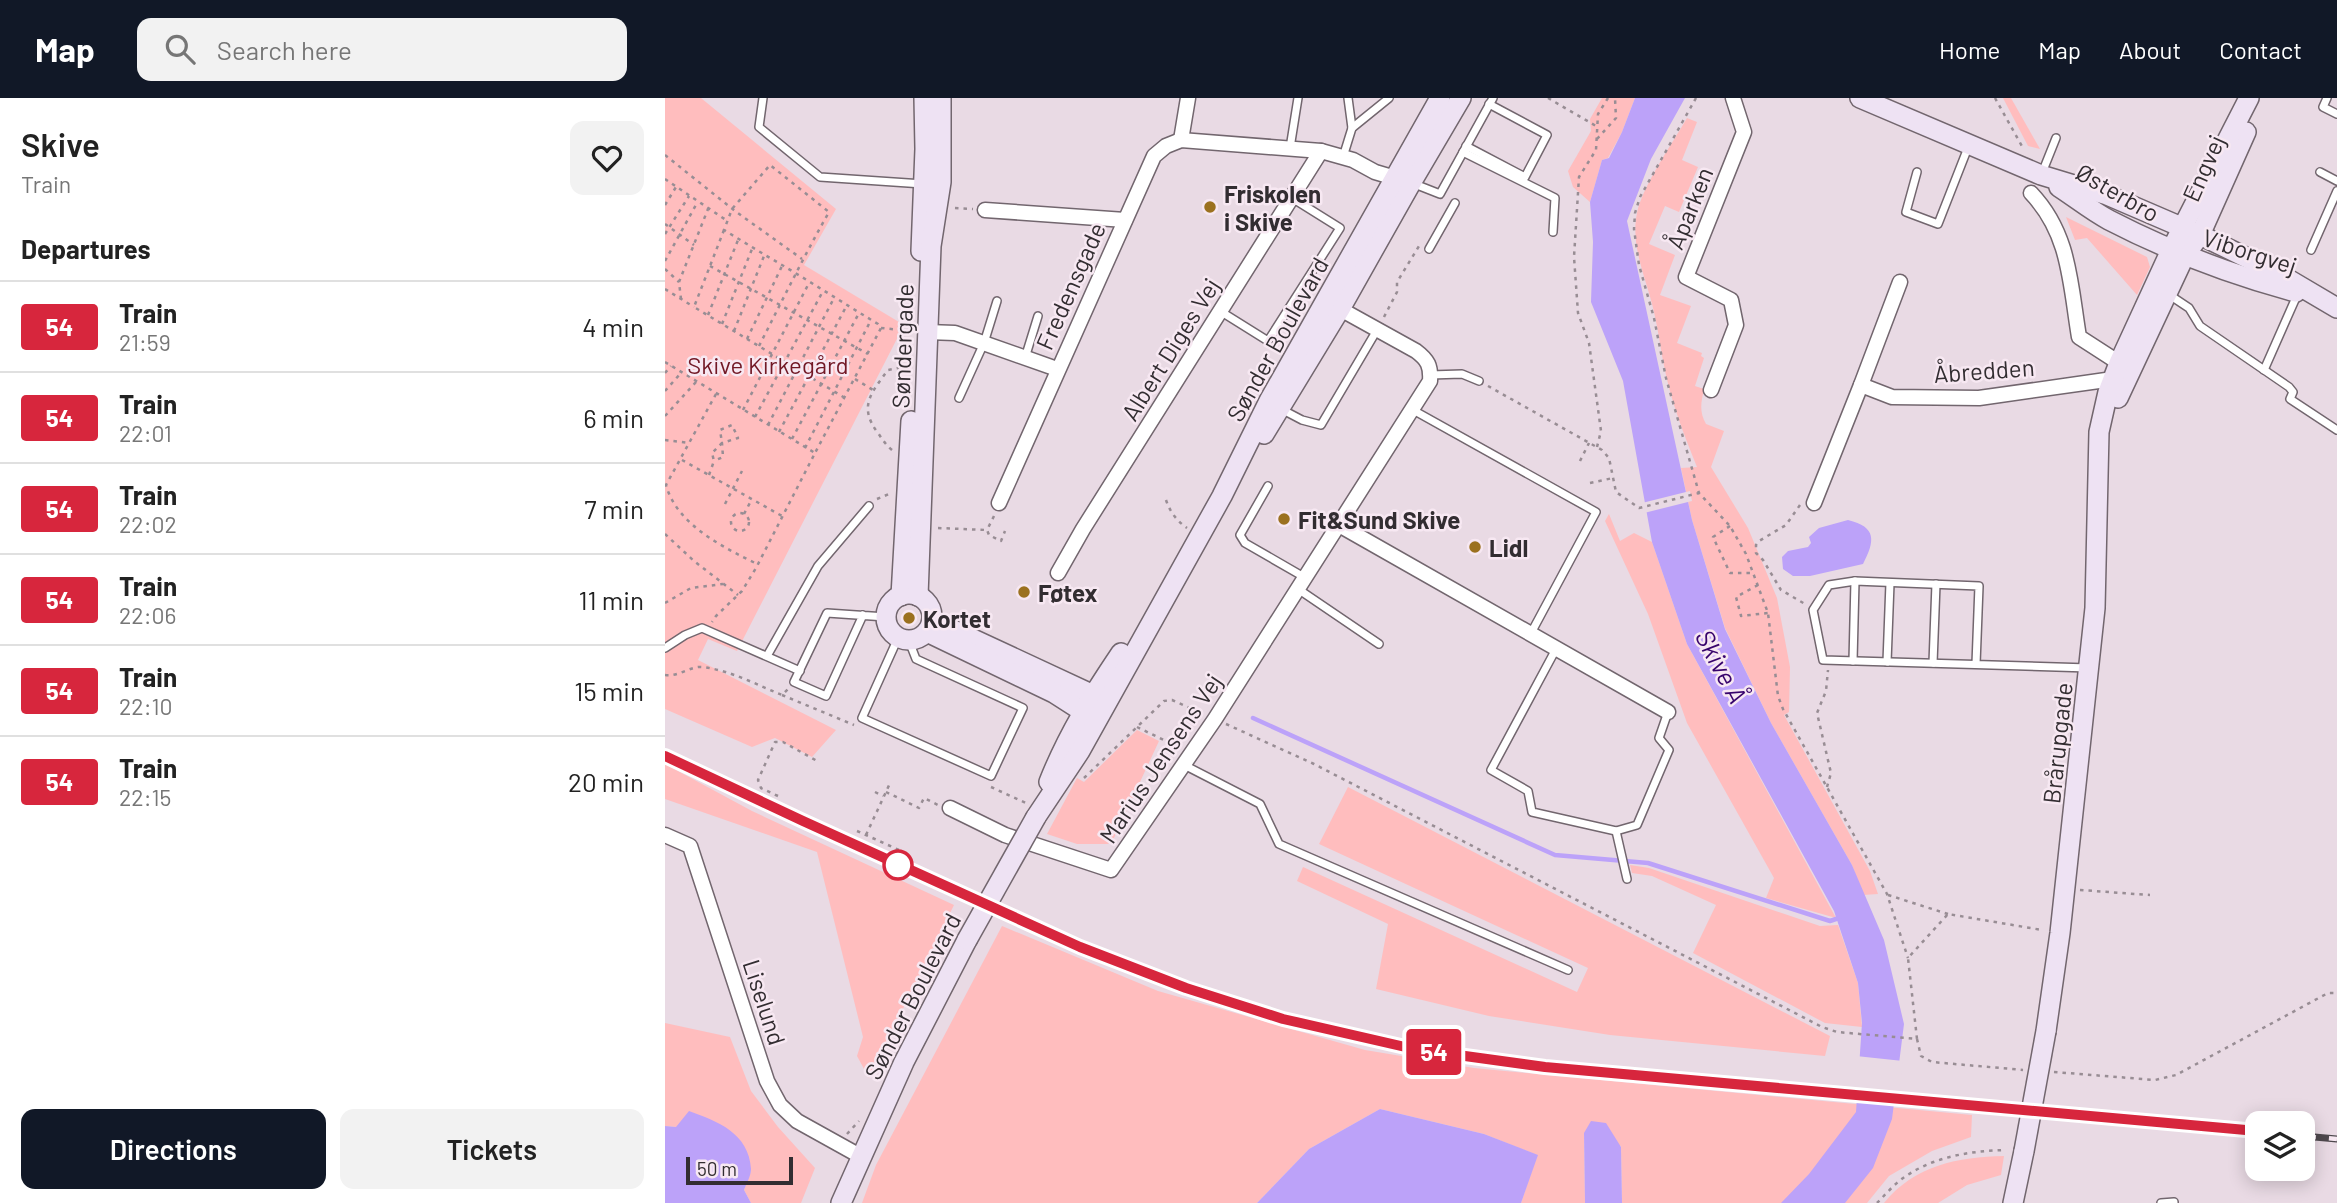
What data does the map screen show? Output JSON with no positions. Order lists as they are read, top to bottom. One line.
{"streets":{"street":["Engvej","Østerbro","Åparken","Viborgvej","Fredensgade","Sønder Boulevard","Søndergade","Albert Diges Vej","Åbredden","Brårupgade","Marius Jensens Vej","Liselund"]},"crossings":[["Engvej","Østerbro"],["Engvej","Viborgvej"],["Engvej","Brårupgade"],["Østerbro","Viborgvej"],["Østerbro","Brårupgade"],["Viborgvej","Brårupgade"],["Sønder Boulevard","Liselund"],["Åbredden","Brårupgade"]],"water":["Skive Å"],"parks":["Skive Kirkegård"],"places":["Friskolen i Skive","Fit&Sund Skive","Lidl","Føtex","Kortet"],"scale_bar":"50 m","page":{"header":"Map","search":"Search here","nav":["Home","Map","About","Contact"],"heading":[["Skive","Train"],"Departures"],"on_map":"54","list":[{"mark":"54","name":"Train","note":"21:59","value":"4 min"},{"mark":"54","name":"Train","note":"22:01","value":"6 min"},{"mark":"54","name":"Train","note":"22:02","value":"7 min"},{"mark":"54","name":"Train","note":"22:06","value":"11 min"},{"mark":"54","name":"Train","note":"22:10","value":"15 min"},{"mark":"54","name":"Train","note":"22:15","value":"20 min"}],"buttons":["Directions","Tickets"],"scale":"50 m"}}
